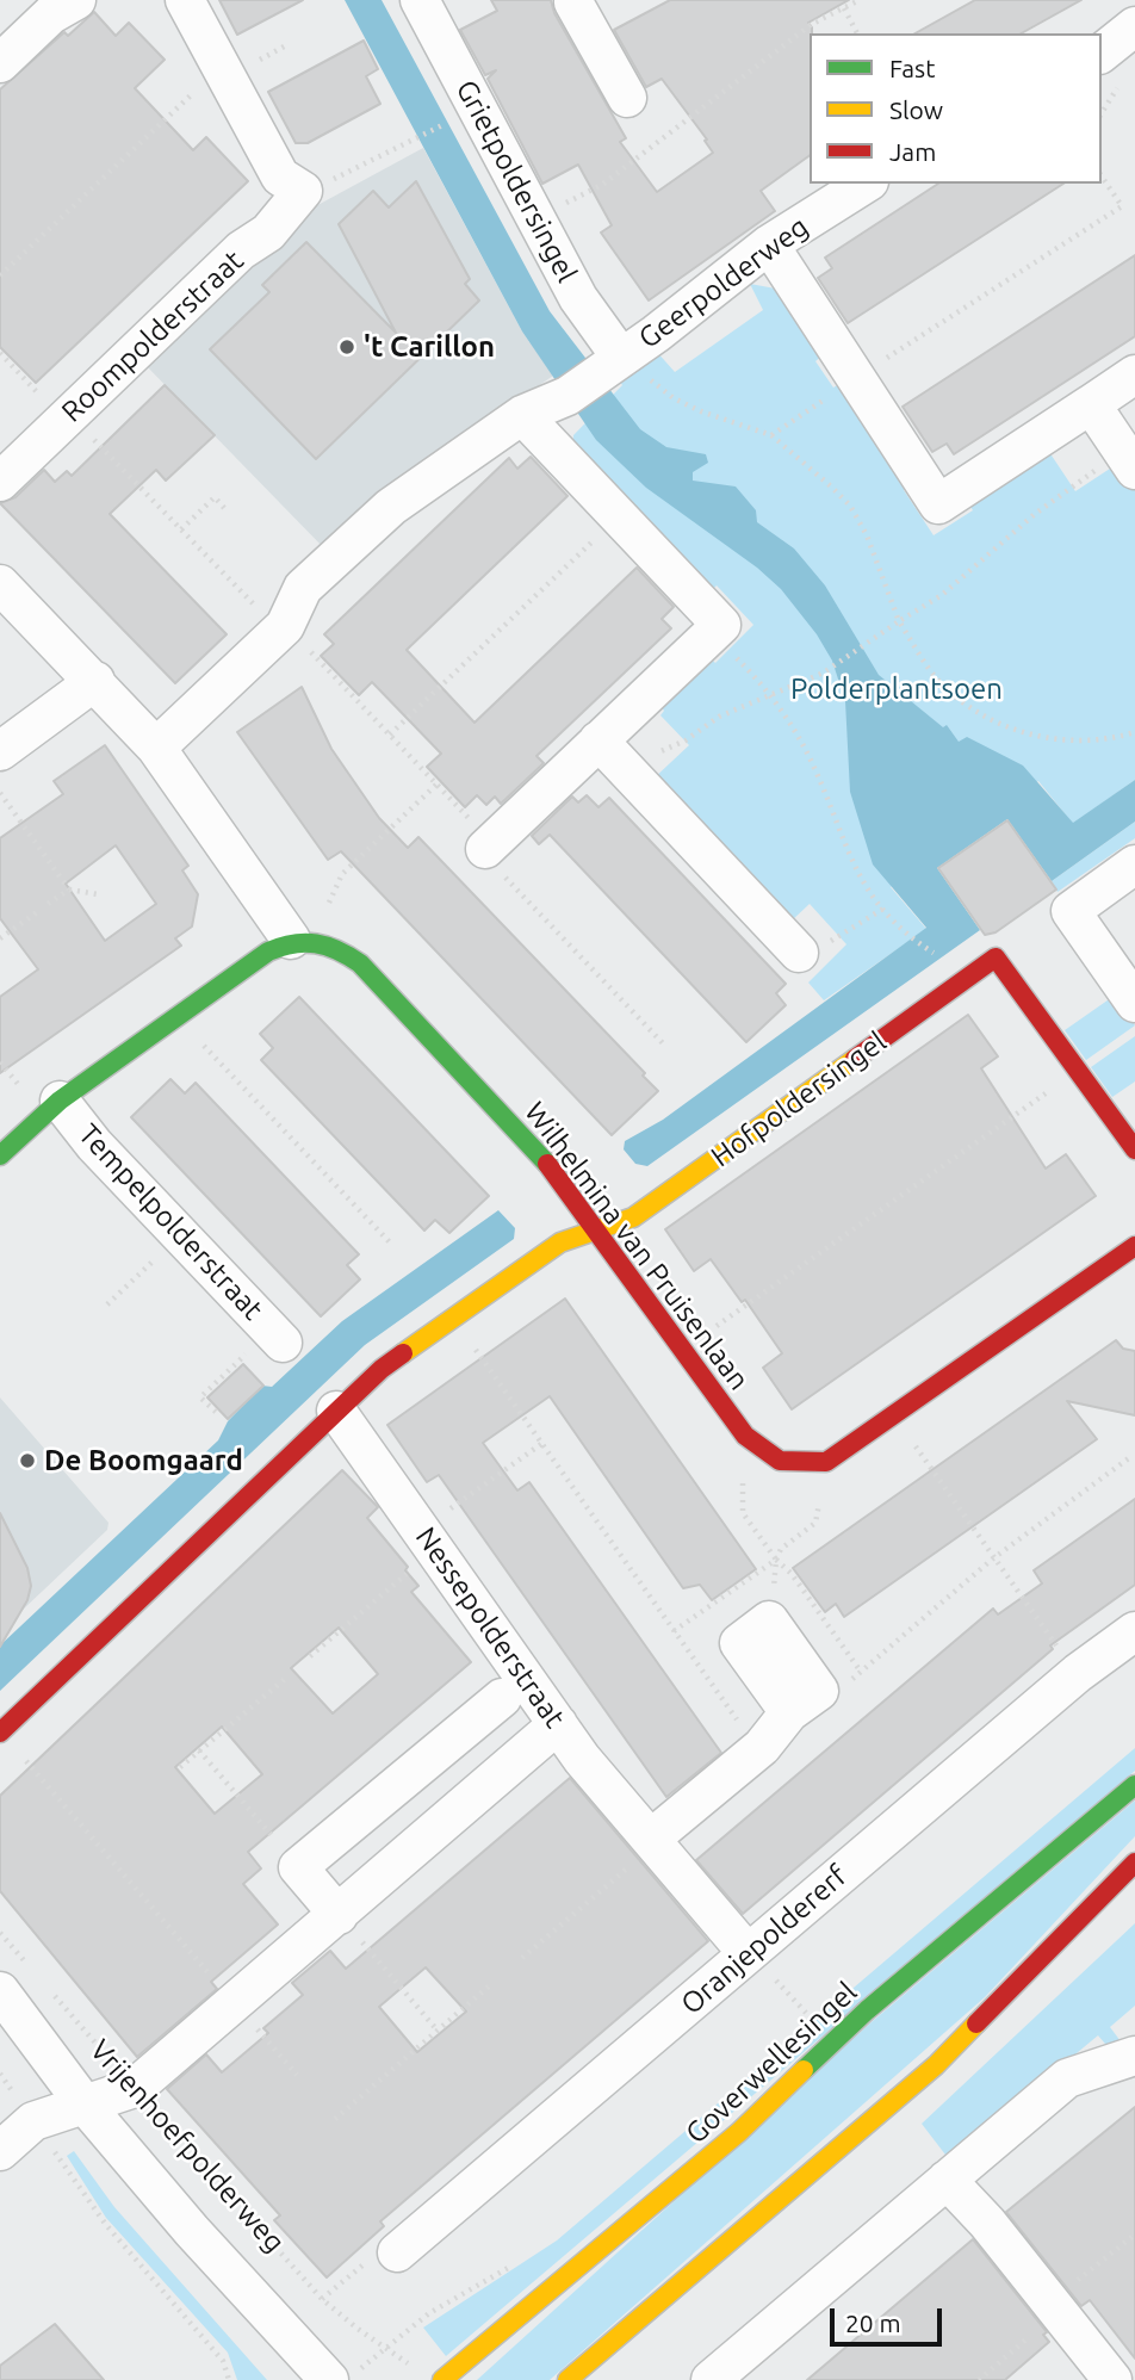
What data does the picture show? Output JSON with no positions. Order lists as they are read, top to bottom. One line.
{"streets":{"street":["Grietpoldersingel","Geerpolderweg","Roompolderstraat","Hofpoldersingel","Tempelpolderstraat","Wilhelmina van Pruisenlaan","Nessepolderstraat","Oranjepoldererf","Goverwellesingel","Vrijenhoefpolderweg"]},"crossings":[["Grietpoldersingel","Geerpolderweg"],["Hofpoldersingel","Wilhelmina van Pruisenlaan"],["Hofpoldersingel","Nessepolderstraat"],["Nessepolderstraat","Oranjepoldererf"]],"parks":["Polderplantsoen"],"places":["'t Carillon","De Boomgaard"],"legend":["Fast","Slow","Jam"],"scale_bar":"20 m"}
